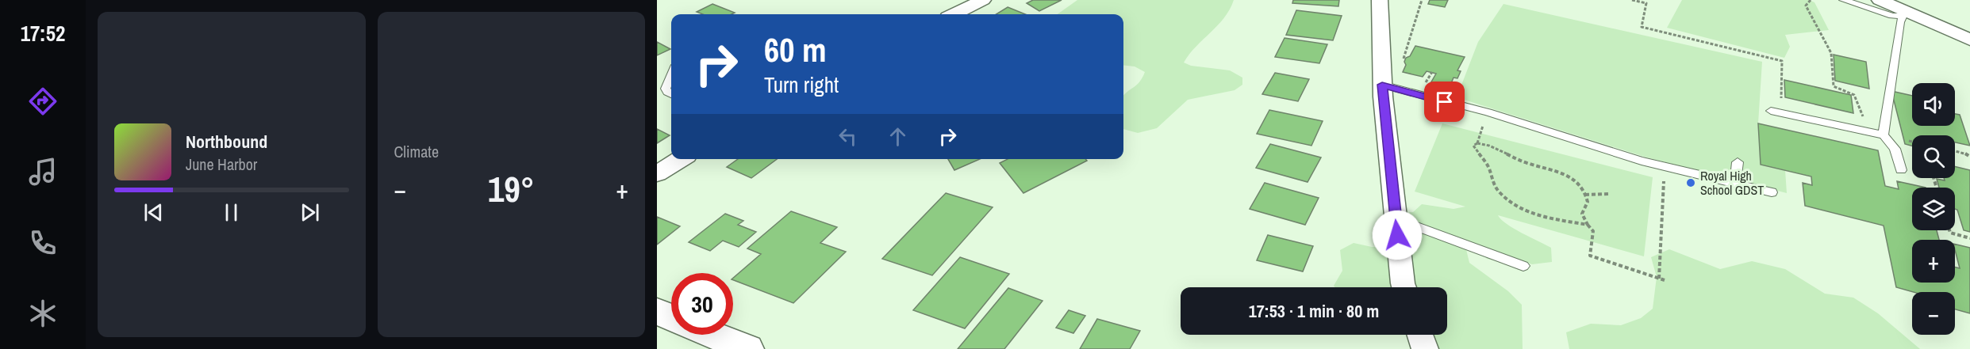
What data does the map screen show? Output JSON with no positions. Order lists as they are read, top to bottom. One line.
{"places":["Royal High School GDST"],"page":{"tabs":"17:52","tile":"Climate","turn":["60 m","Turn right"],"map_buttons":["+","−"],"song":["Northbound","June Harbor"],"heat":["−","19°","+"],"limit":"30","trip":"17:53 · 1 min · 80 m"}}
